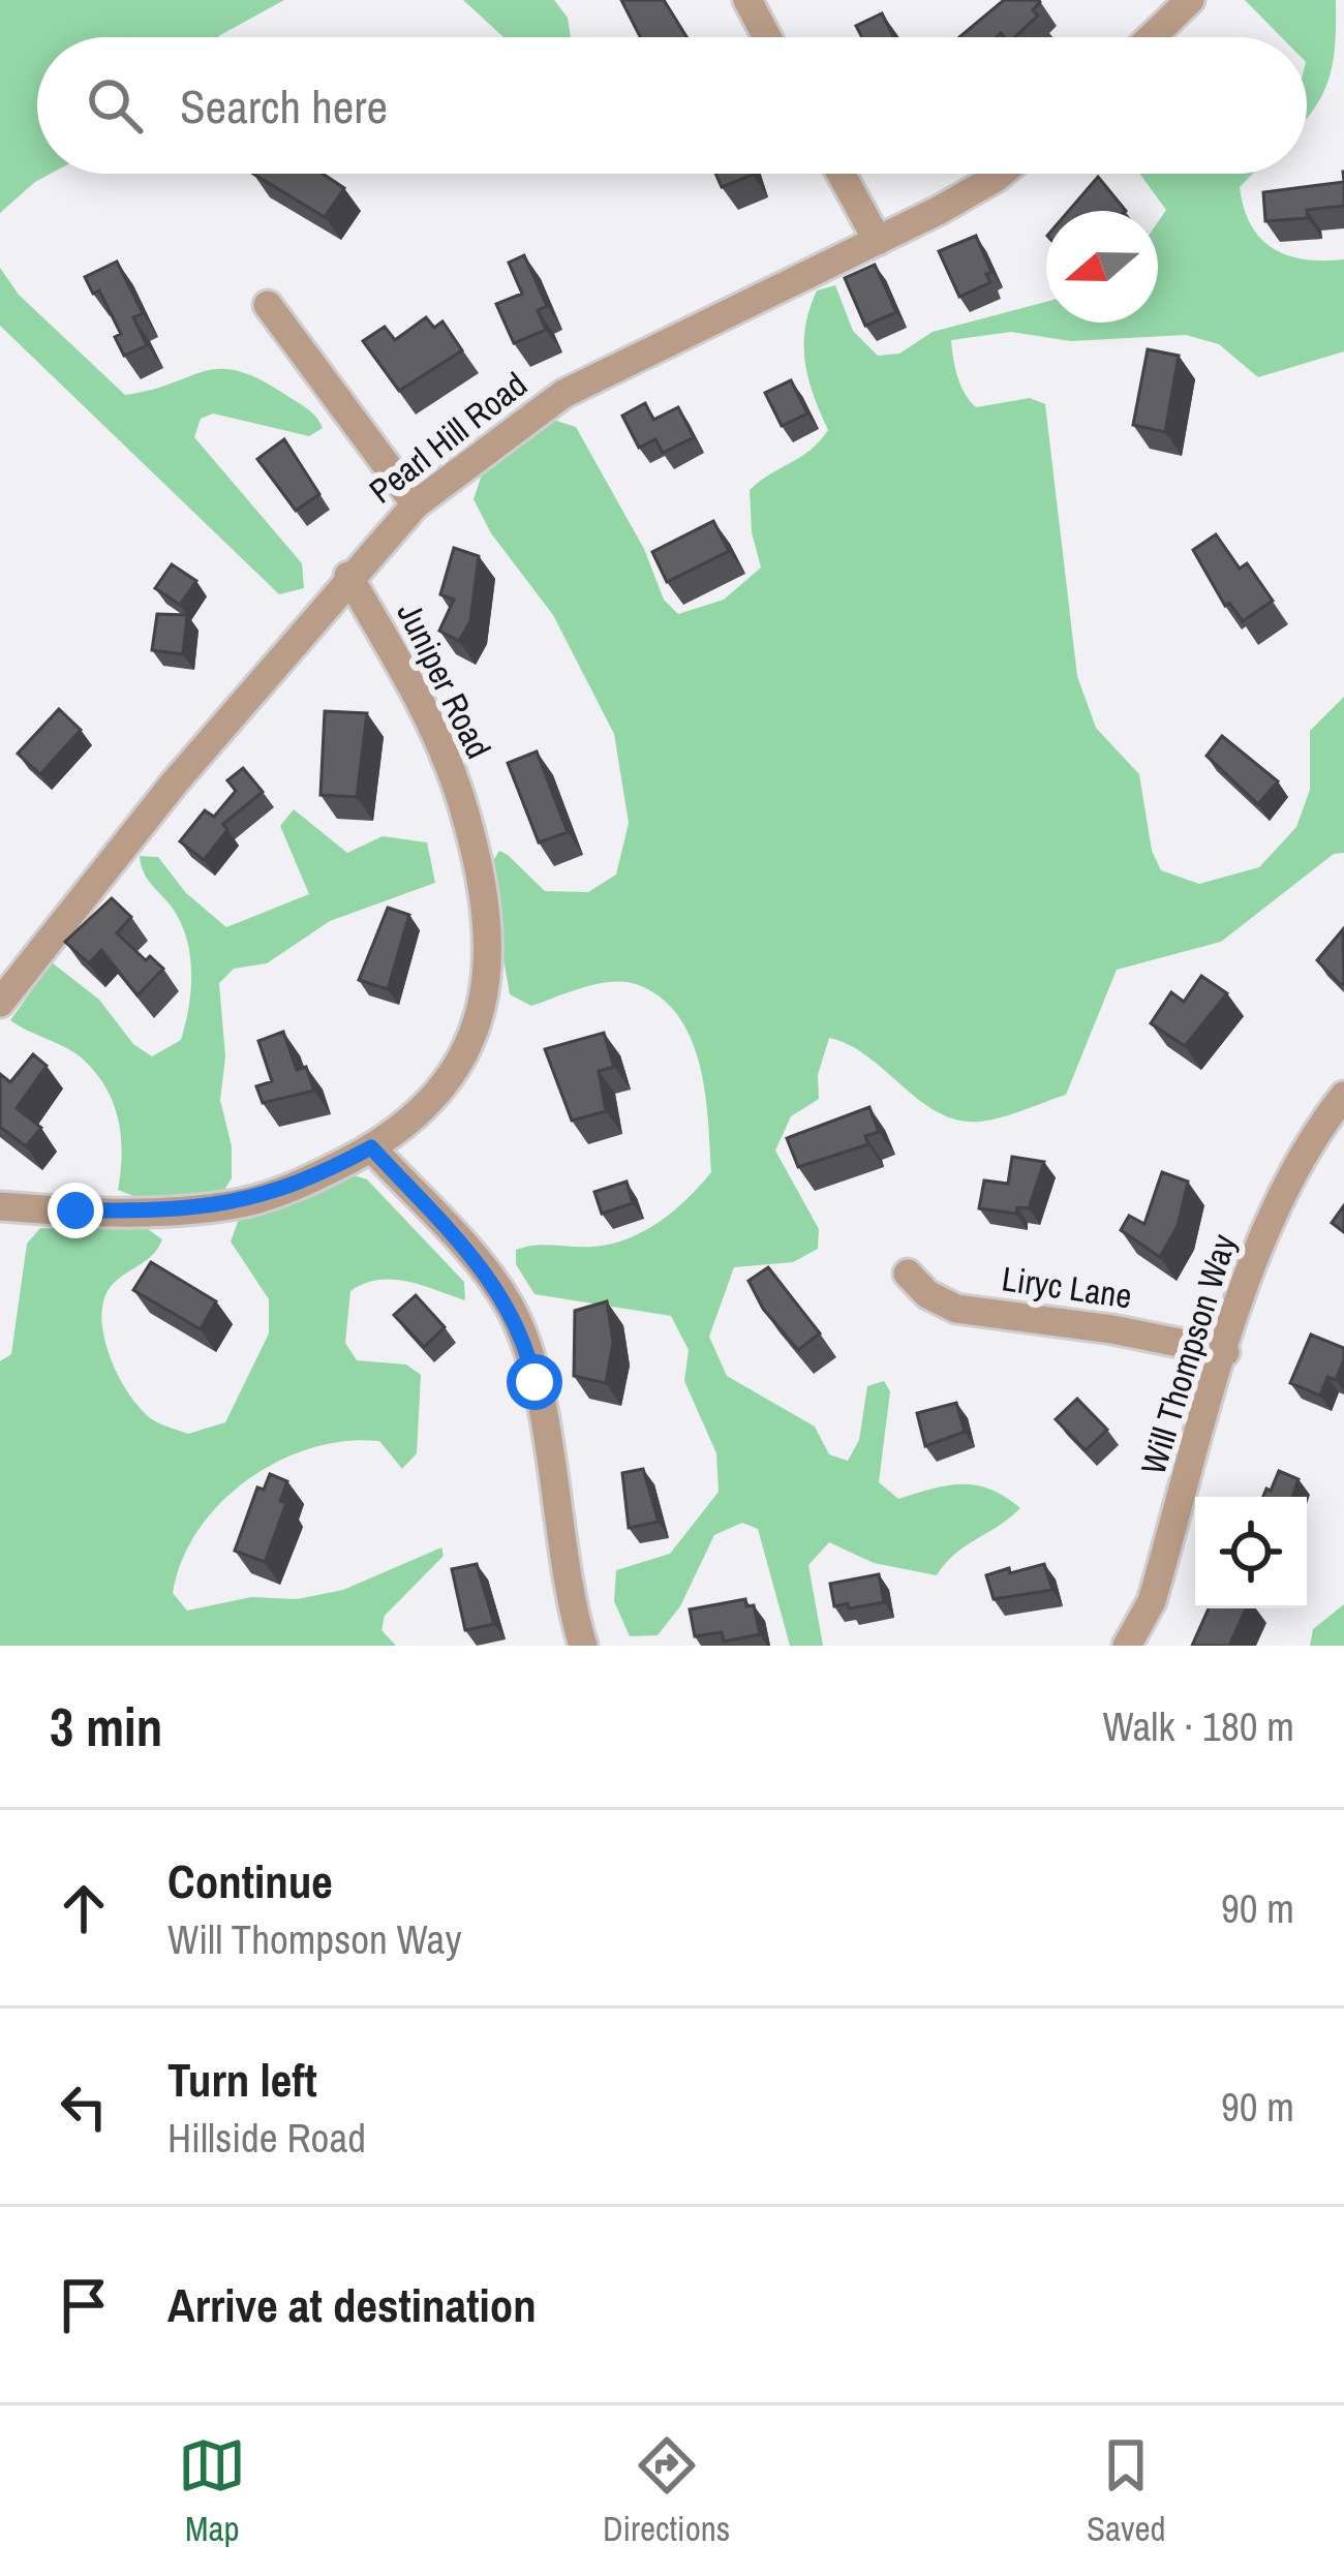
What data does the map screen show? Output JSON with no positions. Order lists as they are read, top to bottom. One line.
{"streets":{"street":["Pearl Hill Road","Juniper Road","Liryc Lane","Will Thompson Way"]},"crossings":[["Pearl Hill Road","Juniper Road"],["Liryc Lane","Will Thompson Way"]],"north":"left","page":{"search":"Search here","heading":["3 min","Walk · 180 m"],"list":[["Continue","Will Thompson Way","90 m"],["Turn left","Hillside Road","90 m"],"Arrive at destination"],"nav":["Map","Directions","Saved"]}}
